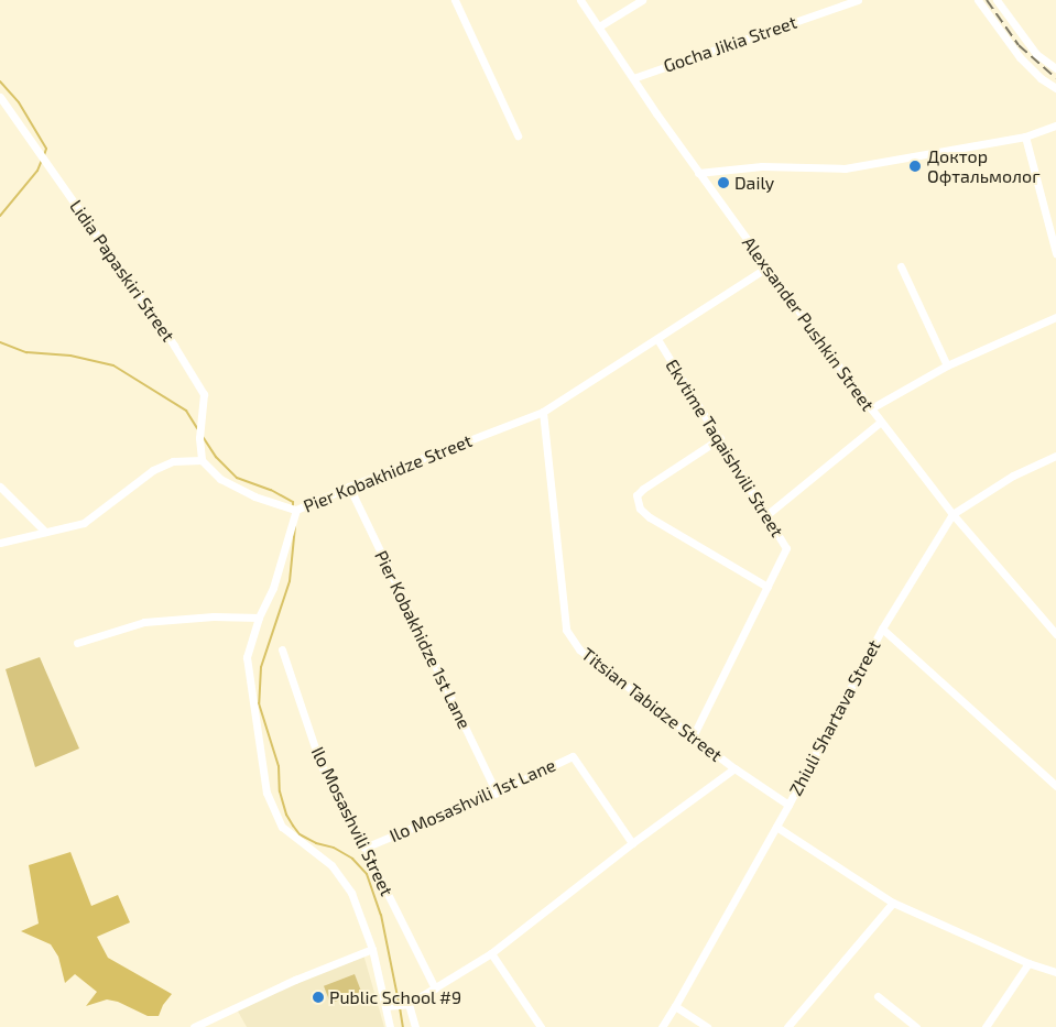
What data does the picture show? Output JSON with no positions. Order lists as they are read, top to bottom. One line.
{"streets":{"street":["Gocha Jikia Street","Lidia Papaskiri Street","Alexsander Pushkin Street","Ekvtime Taqaishvili Street","Pier Kobakhidze Street","Pier Kobakhidze 1st Lane","Titsian Tabidze Street","Zhiuli Shartava Street","Ilo Mosashvili 1st Lane","Ilo Mosashvili Street"]},"crossings":[["Gocha Jikia Street","Alexsander Pushkin Street"],["Alexsander Pushkin Street","Pier Kobakhidze Street"],["Alexsander Pushkin Street","Zhiuli Shartava Street"],["Ekvtime Taqaishvili Street","Pier Kobakhidze Street"],["Ekvtime Taqaishvili Street","Titsian Tabidze Street"],["Pier Kobakhidze Street","Pier Kobakhidze 1st Lane"],["Pier Kobakhidze Street","Titsian Tabidze Street"],["Pier Kobakhidze 1st Lane","Ilo Mosashvili 1st Lane"],["Titsian Tabidze Street","Zhiuli Shartava Street"],["Ilo Mosashvili 1st Lane","Ilo Mosashvili Street"]],"places":["Доктор Офтальмолог","Daily","Public School #9"]}
